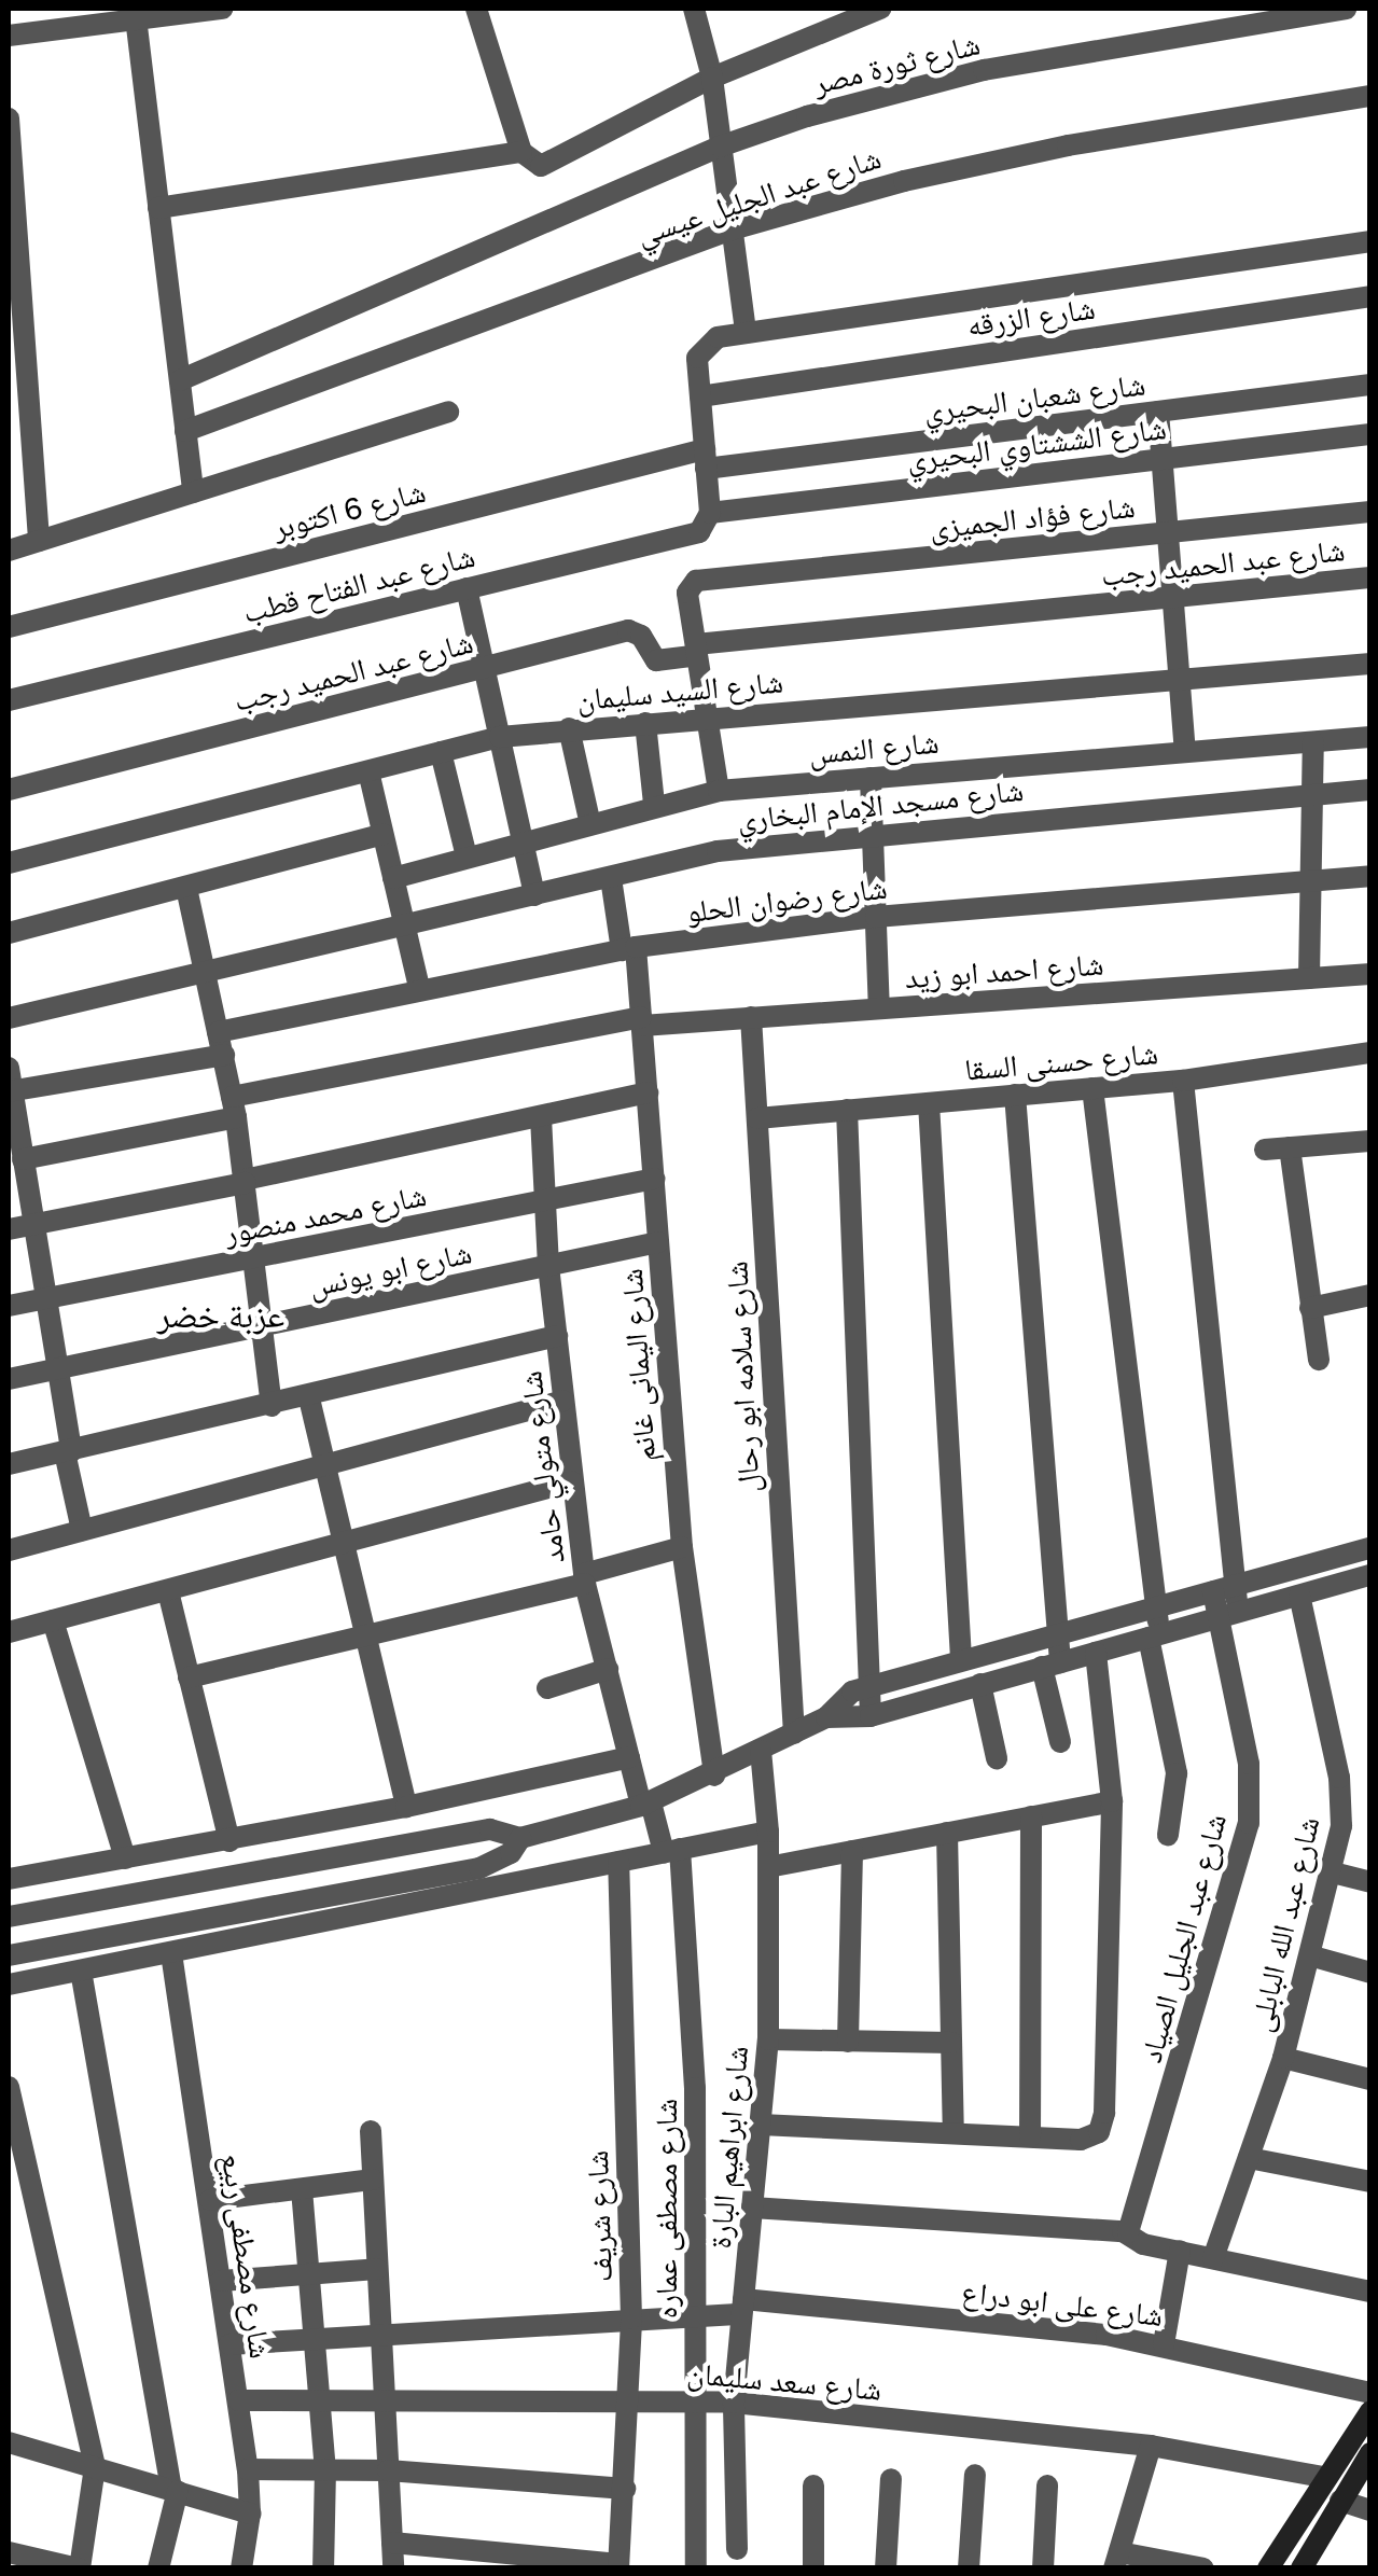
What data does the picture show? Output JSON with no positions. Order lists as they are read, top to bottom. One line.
{"streets":{"street":["شارع ثورة مصر","شارع عبد الجليل عيسي","شارع الزرقه","شارع شعبان البحيري","شارع الششتاوي البحيري","شارع 6 اكتوبر","شارع فؤاد الجميزى","شارع عبد الحميد رجب","شارع عبد الفتاح قطب","شارع السيد سليمان","شارع النمس","شارع مسجد الإمام البخاري","شارع رضوان الحلو","شارع احمد ابو زيد","شارع حسنى السقا","شارع محمد منصور","شارع ابو يونس","شارع اليمانى غانم","شارع سلامه ابو رحال","شارع متولي حامد","شارع عبد الله البابلى","شارع عبد الجليل الصياد","شارع ابراهيم البارة","شارع مصطفى عماره","شارع شريف","شارع مصطفى ربيع","شارع على ابو دراع","شارع سعد سليمان"]},"crossings":[["شارع شعبان البحيري","شارع 6 اكتوبر"],["شارع الششتاوي البحيري","شارع عبد الفتاح قطب"],["شارع فؤاد الجميزى","شارع عبد الحميد رجب"],["شارع مسجد الإمام البخاري","شارع اليمانى غانم"],["شارع رضوان الحلو","شارع اليمانى غانم"],["شارع احمد ابو زيد","شارع اليمانى غانم"],["شارع احمد ابو زيد","شارع سلامه ابو رحال"],["شارع حسنى السقا","شارع سلامه ابو رحال"],["شارع حسنى السقا","شارع عبد الجليل الصياد"],["شارع محمد منصور","شارع اليمانى غانم"],["شارع محمد منصور","شارع متولي حامد"],["شارع ابو يونس","شارع اليمانى غانم"],["شارع ابو يونس","شارع متولي حامد"],["شارع متولي حامد","شارع مصطفى عماره"],["شارع ابراهيم البارة","شارع على ابو دراع"],["شارع ابراهيم البارة","شارع سعد سليمان"],["شارع مصطفى عماره","شارع على ابو دراع"],["شارع مصطفى عماره","شارع سعد سليمان"],["شارع شريف","شارع على ابو دراع"],["شارع شريف","شارع سعد سليمان"],["شارع مصطفى ربيع","شارع على ابو دراع"],["شارع مصطفى ربيع","شارع سعد سليمان"]],"districts":["عزبة خضر"]}
